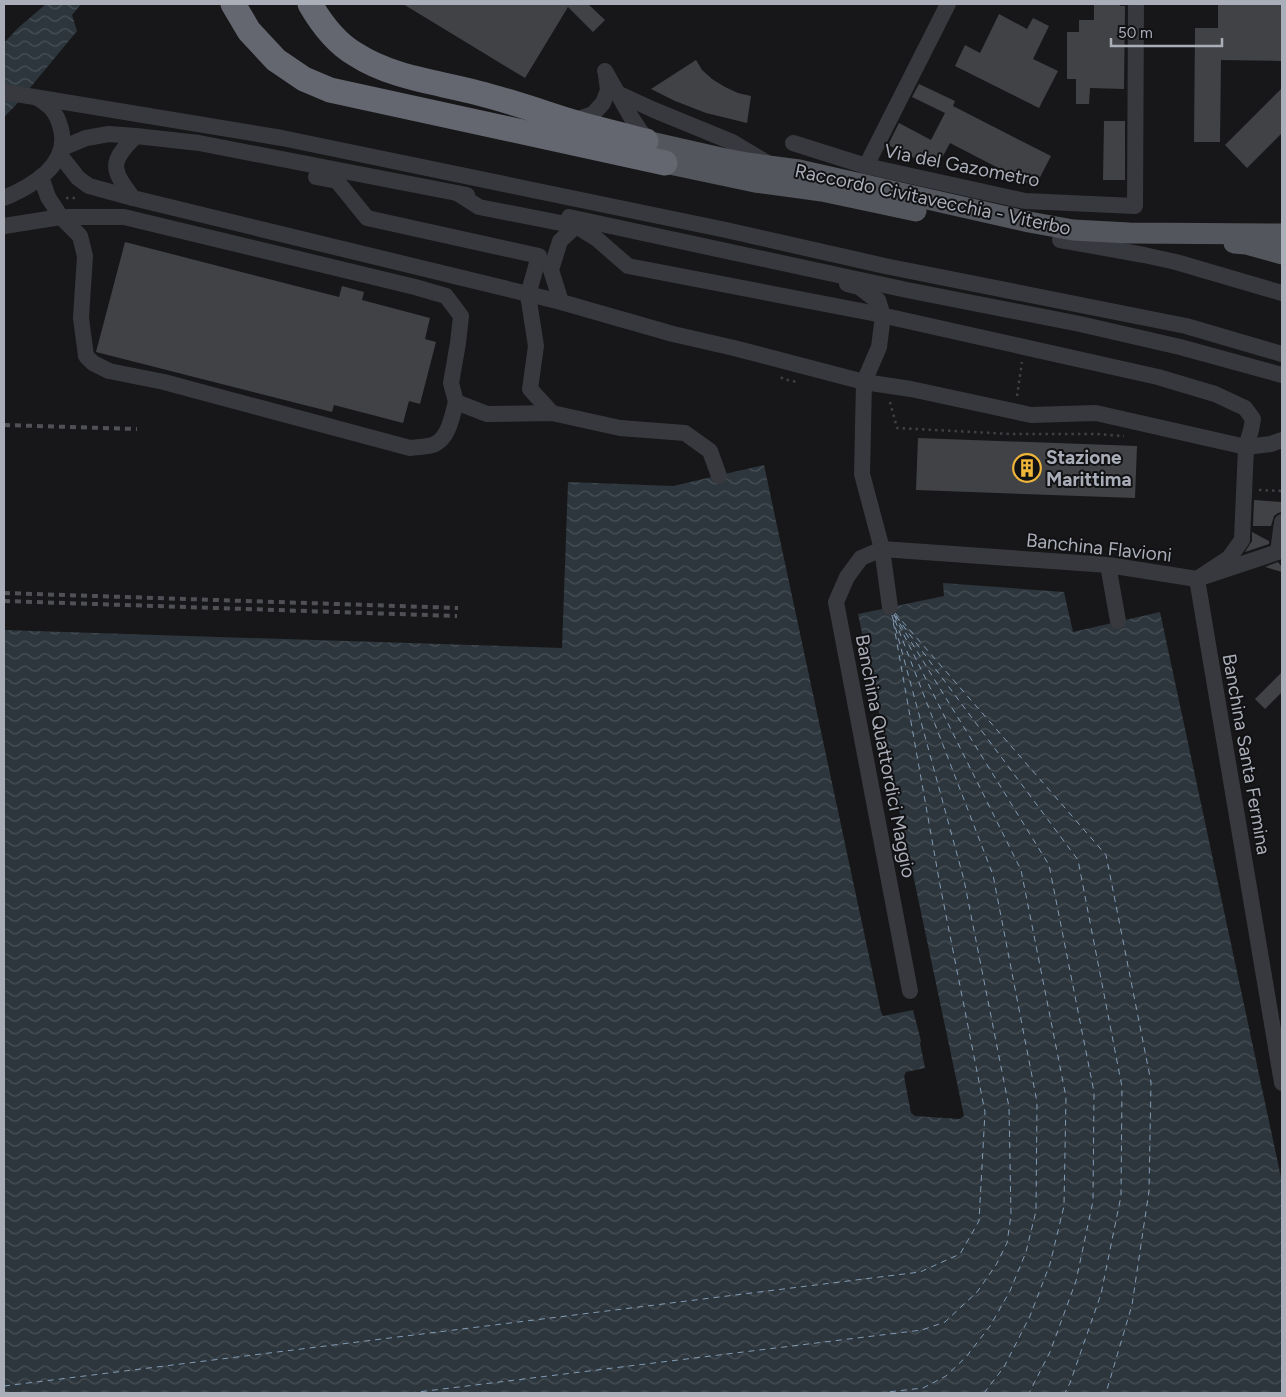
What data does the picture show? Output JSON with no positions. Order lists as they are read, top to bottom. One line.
{"streets":{"main road":["Raccordo Civitavecchia - Viterbo"],"street":["Via del Gazometro","Banchina Flavioni","Banchina Santa Fermina","Banchina Quattordici Maggio"]},"crossings":[["Banchina Flavioni","Banchina Santa Fermina"],["Banchina Flavioni","Banchina Quattordici Maggio"]],"places":{"building":["Stazione Marittima"]},"scale_bar":"50 m"}
